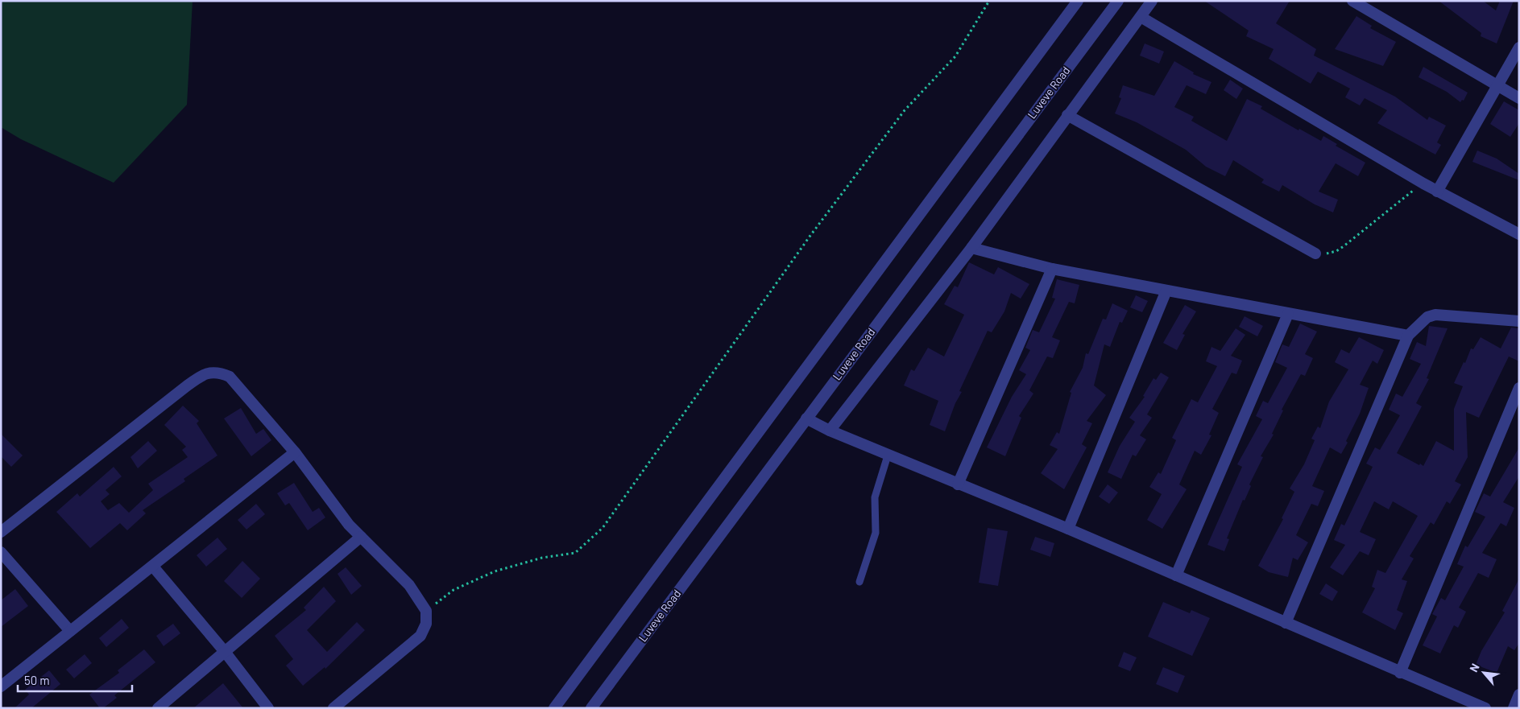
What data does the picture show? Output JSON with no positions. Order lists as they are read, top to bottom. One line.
{"streets":{"street":["Luveve Road"]},"scale_bar":"50 m","north":"top left"}
